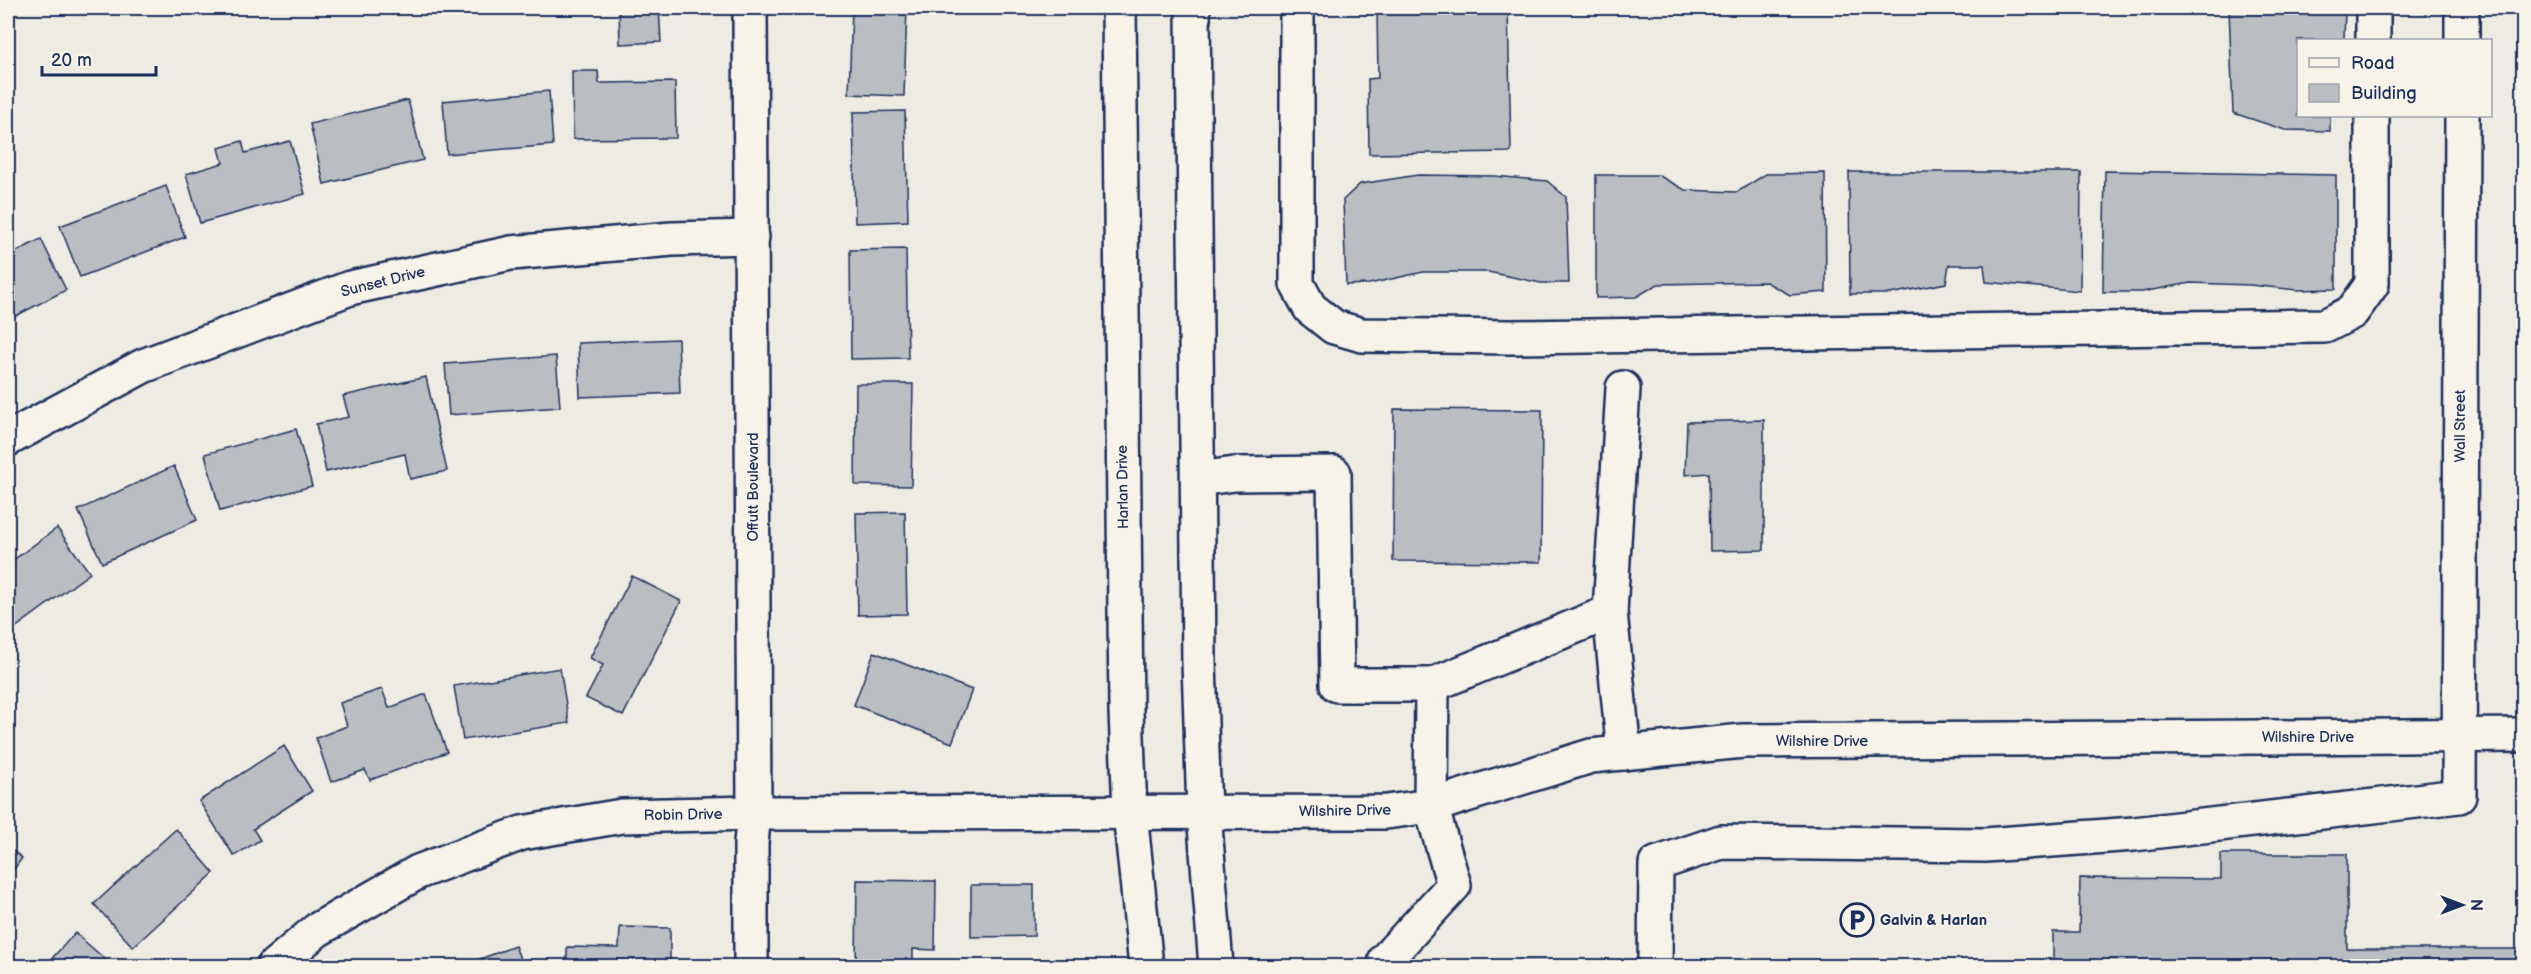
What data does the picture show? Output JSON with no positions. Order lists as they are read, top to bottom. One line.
{"streets":{"street":["Sunset Drive","Wall Street","Offutt Boulevard","Harlan Drive","Wilshire Drive","Robin Drive"]},"crossings":[["Sunset Drive","Offutt Boulevard"],["Wall Street","Wilshire Drive"],["Offutt Boulevard","Robin Drive"],["Harlan Drive","Wilshire Drive"],["Harlan Drive","Robin Drive"],["Wilshire Drive","Robin Drive"]],"places":{"parking":["Galvin & Harlan"]},"legend":["Road","Building"],"scale_bar":"20 m","north":"right"}
